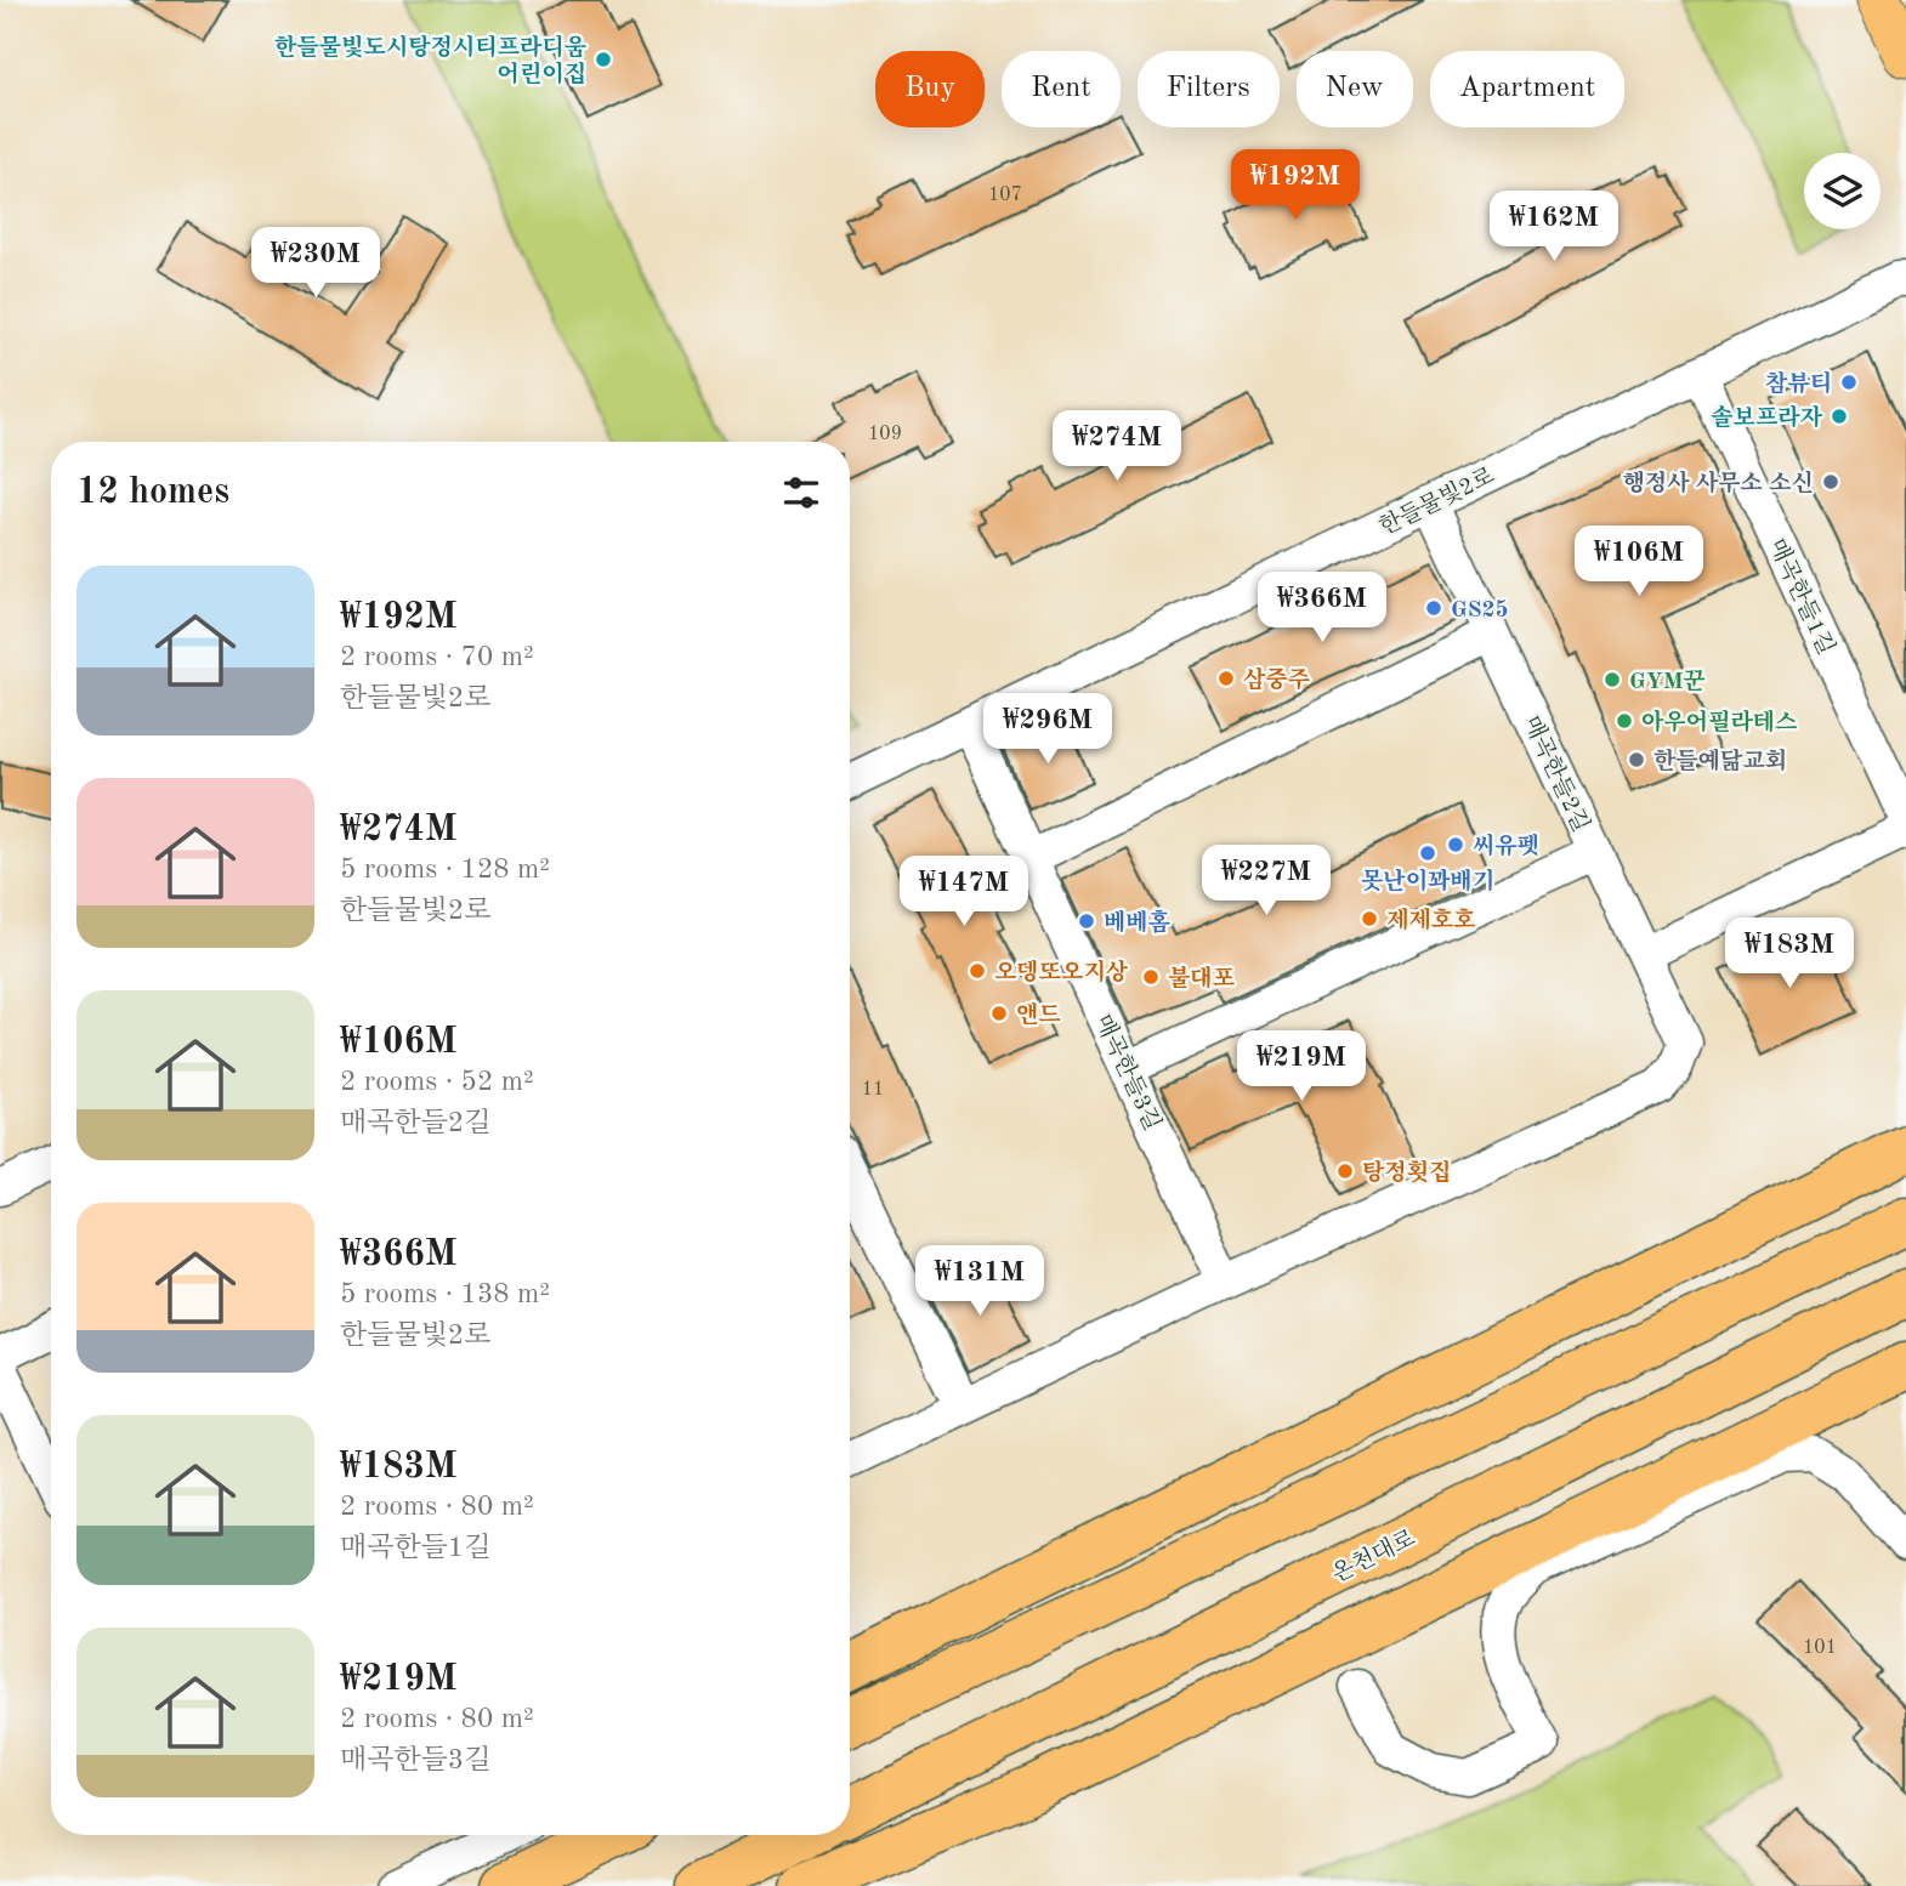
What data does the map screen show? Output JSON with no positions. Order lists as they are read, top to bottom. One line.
{"streets":{"highway":["온천대로"],"street":["한들물빛2로","매곡한들1길","매곡한들2길","매곡한들3길"]},"crossings":[["한들물빛2로","매곡한들1길"],["한들물빛2로","매곡한들2길"],["한들물빛2로","매곡한들3길"],["매곡한들2길","매곡한들3길"]],"places":["한들물빛도시탕정시티프라디움 어린이집","참뷰티","솔보프라자","행정사 사무소 소신","GS25","삼중주","GYM꾼","아우어필라테스","한들예닮교회","씨유펫","못난이꽈배기","제제호호","베베홈","오뎅또오지상","불대포","앤드","탕정횟집"],"house_numbers":["107","109","11","101"],"page":{"chip":["Buy","Rent","Filters","New","Apartment"],"price":["₩192M","₩162M","₩230M","₩274M","₩106M","₩366M","₩296M","₩227M","₩147M","₩183M","₩219M","₩131M"],"heading":"12 homes","list":[{"name":"₩192M","note":"2 rooms · 70 m² · 한들물빛2로"},{"name":"₩274M","note":"5 rooms · 128 m² · 한들물빛2로"},{"name":"₩106M","note":"2 rooms · 52 m² · 매곡한들2길"},{"name":"₩366M","note":"5 rooms · 138 m² · 한들물빛2로"},{"name":"₩183M","note":"2 rooms · 80 m² · 매곡한들1길"},{"name":"₩219M","note":"2 rooms · 80 m² · 매곡한들3길"}]}}
